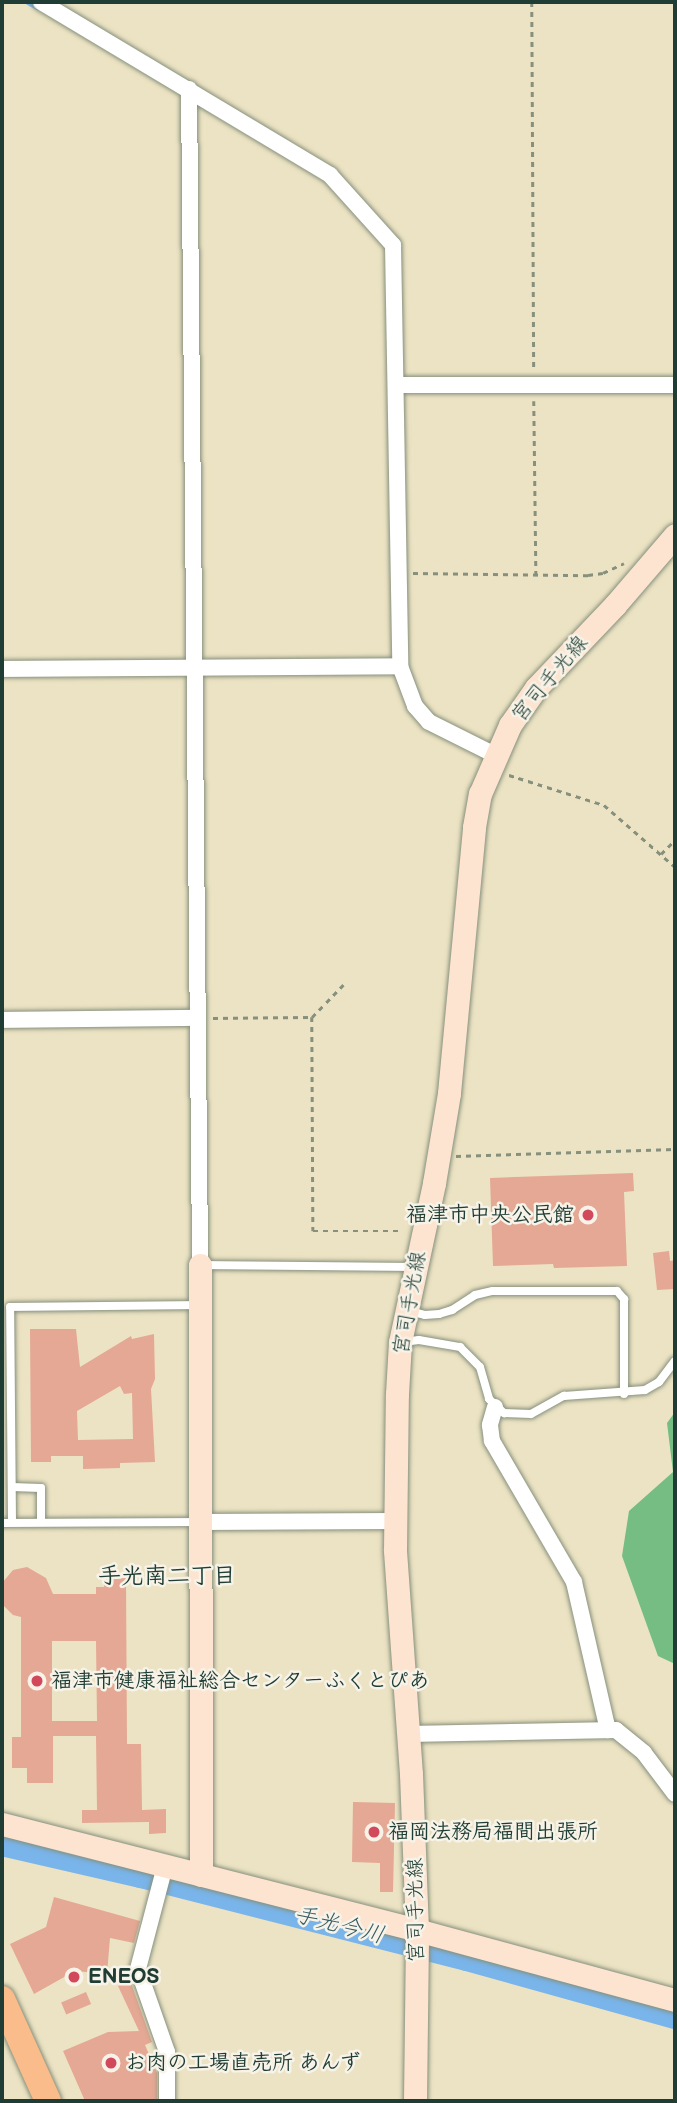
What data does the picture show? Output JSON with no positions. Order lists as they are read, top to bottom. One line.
{"streets":{"main road":["宮司手光線"]},"districts":["手光南二丁目"],"water":["手光今川"],"places":["福津市中央公民館","福津市健康福祉総合センターふくとぴあ","福岡法務局福間出張所","ENEOS","お肉の工場直売所 あんず"]}
